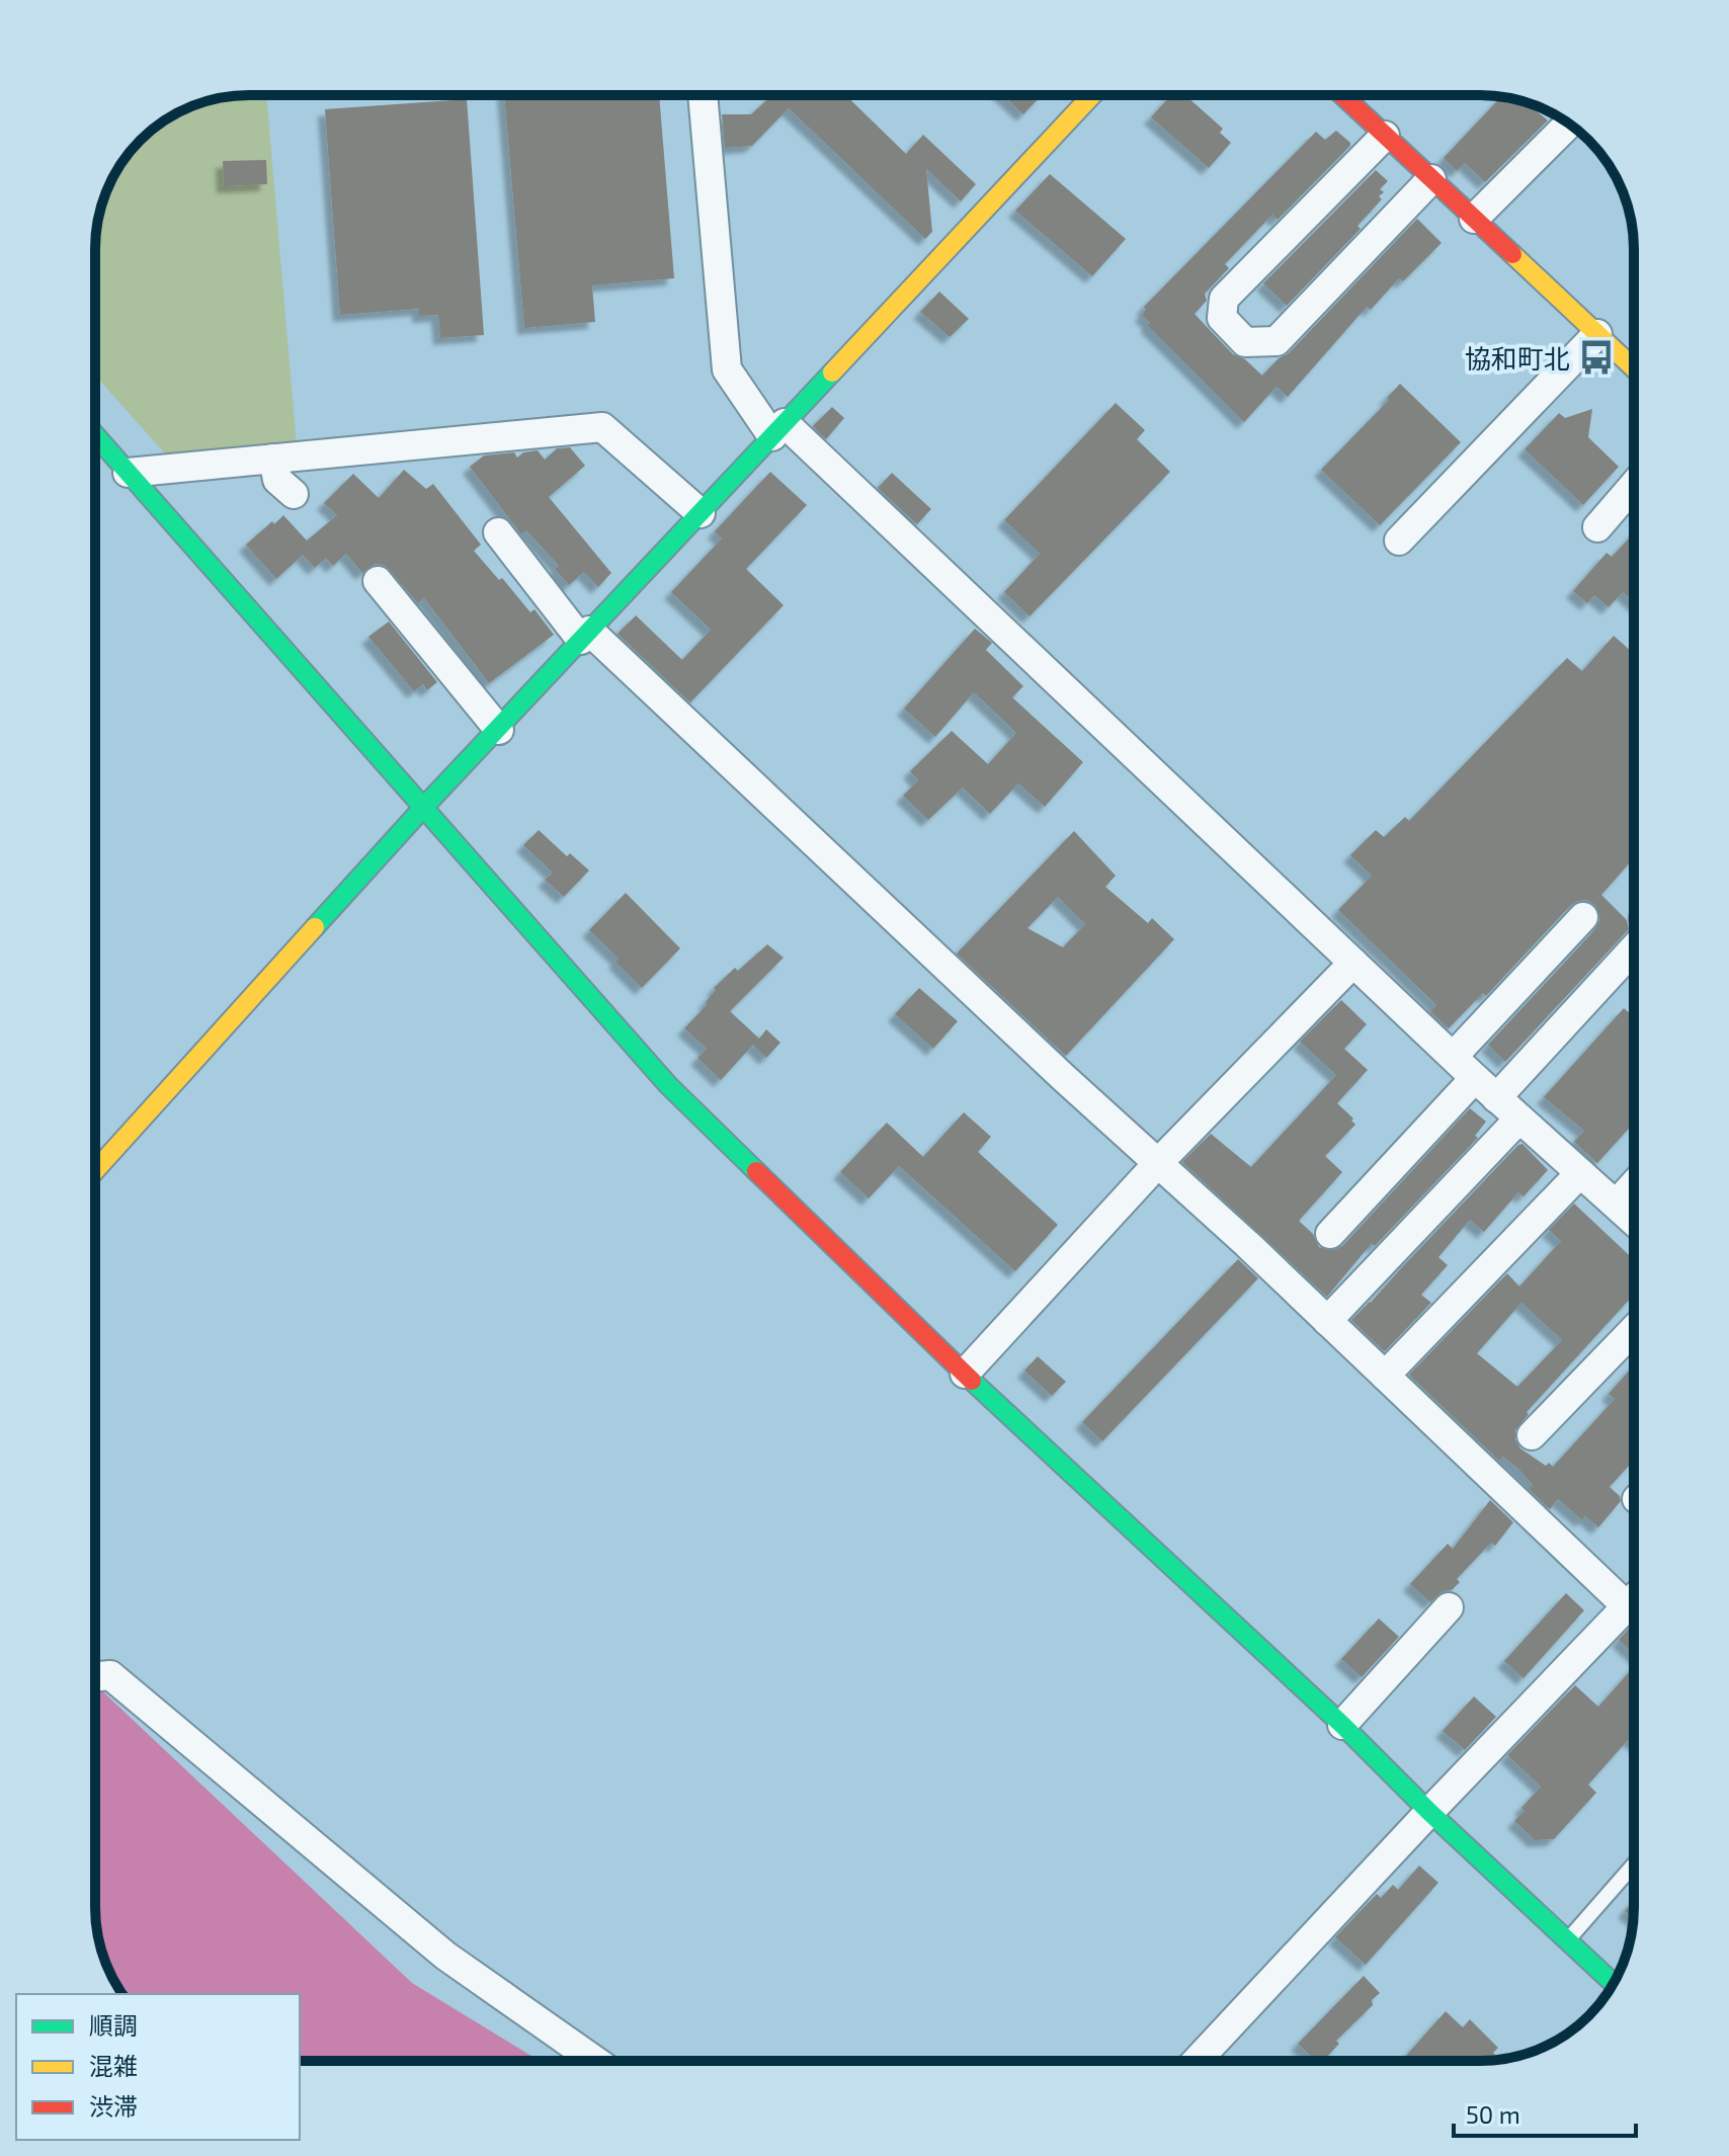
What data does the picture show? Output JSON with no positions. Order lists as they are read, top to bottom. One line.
{"places":{"bus stop":["協和町北"]},"legend":["順調","混雑","渋滞"],"scale_bar":"50 m"}
